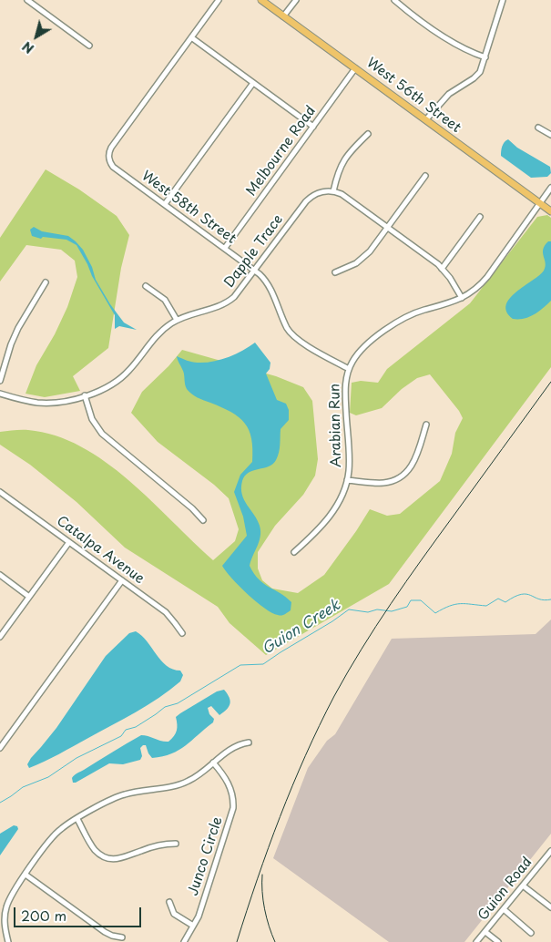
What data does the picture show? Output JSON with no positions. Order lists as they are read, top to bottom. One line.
{"streets":{"main road":["West 56th Street"],"street":["Melbourne Road","West 58th Street","Dapple Trace","Arabian Run","Catalpa Avenue","Junco Circle","Guion Road"]},"crossings":[["West 56th Street","Melbourne Road"],["West 56th Street","Arabian Run"],["Melbourne Road","West 58th Street"],["West 58th Street","Dapple Trace"],["West 58th Street","Arabian Run"]],"water":["Guion Creek"],"scale_bar":"200 m","north":"bottom left"}
